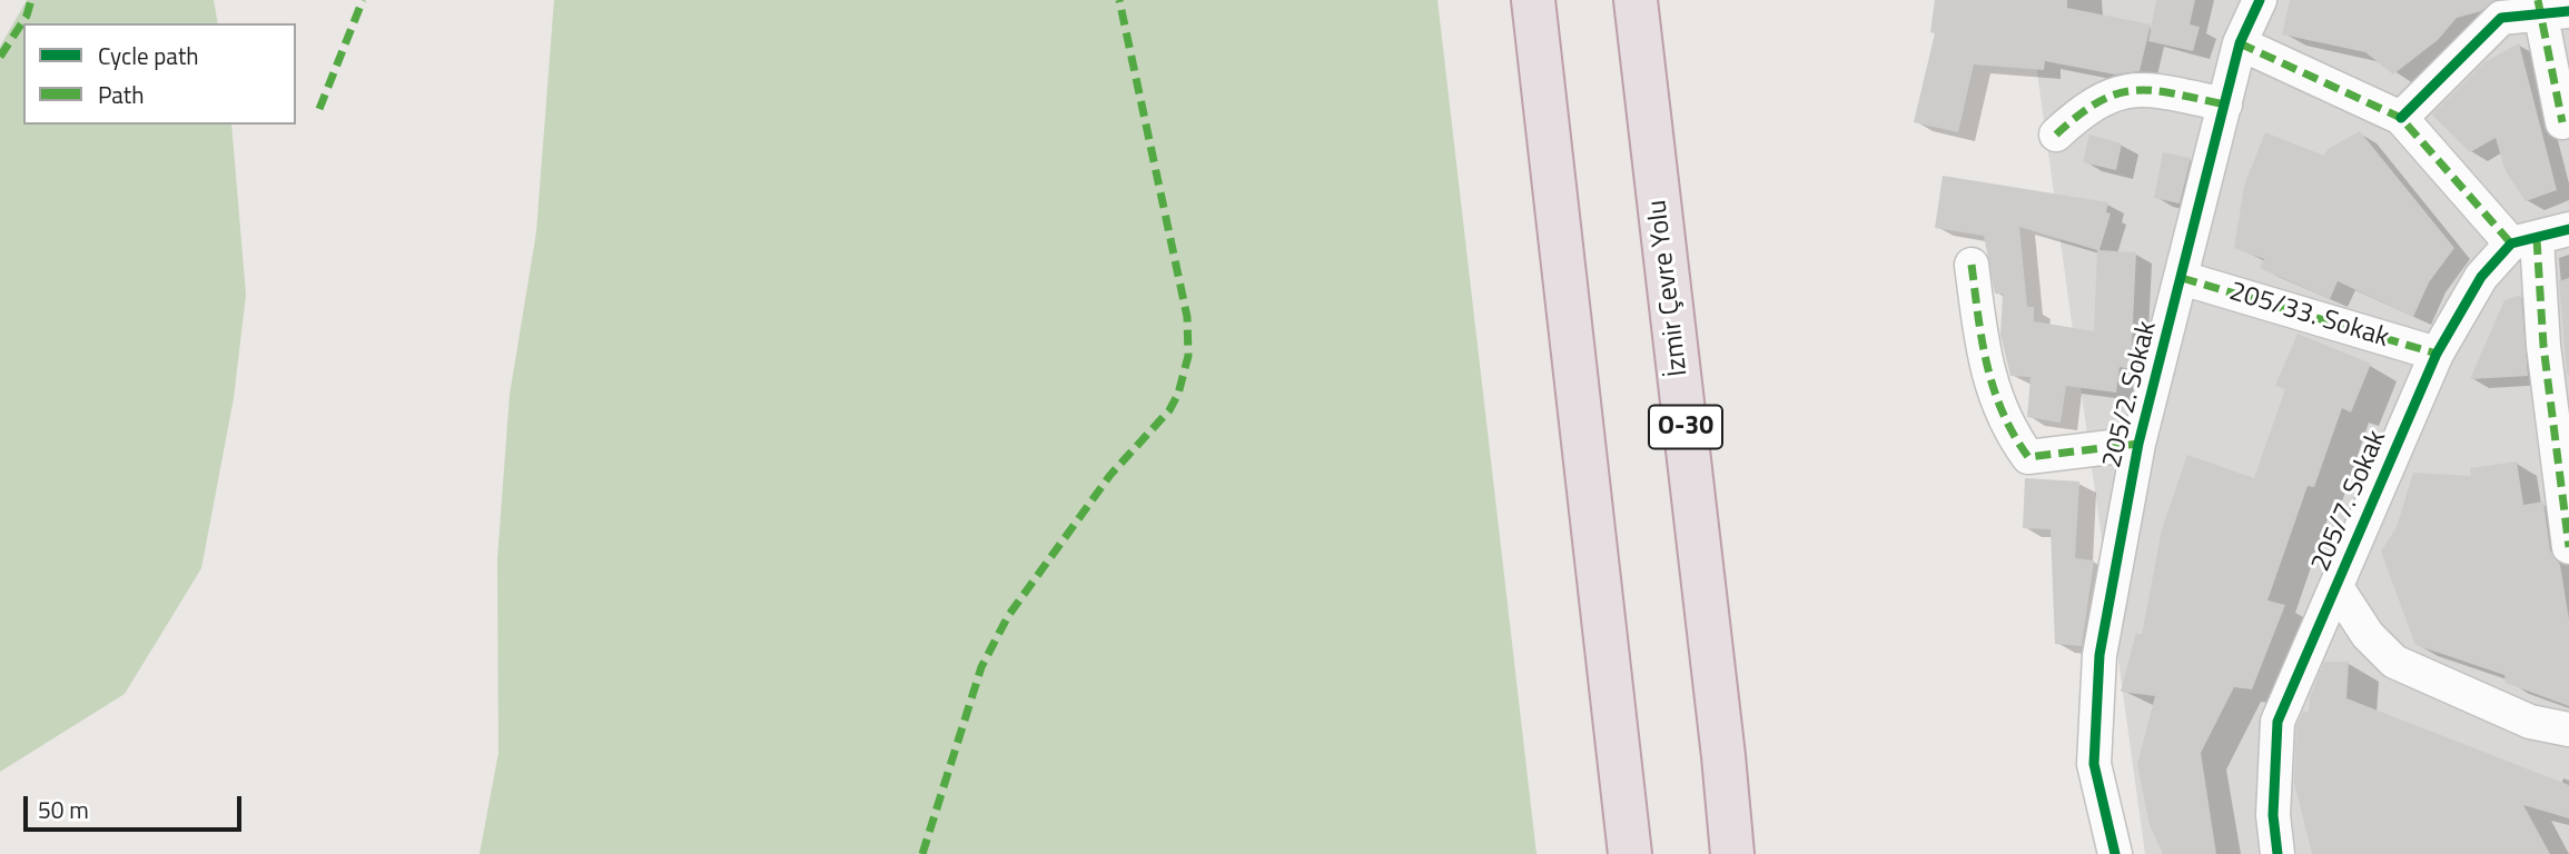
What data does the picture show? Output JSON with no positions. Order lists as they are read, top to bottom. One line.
{"streets":{"highway":["İzmir Çevre Yolu","O-30"],"street":["205/33. Sokak","205/2. Sokak","205/7. Sokak"]},"crossings":[["205/33. Sokak","205/2. Sokak"],["205/33. Sokak","205/7. Sokak"]],"legend":["Cycle path","Path"],"scale_bar":"50 m"}
